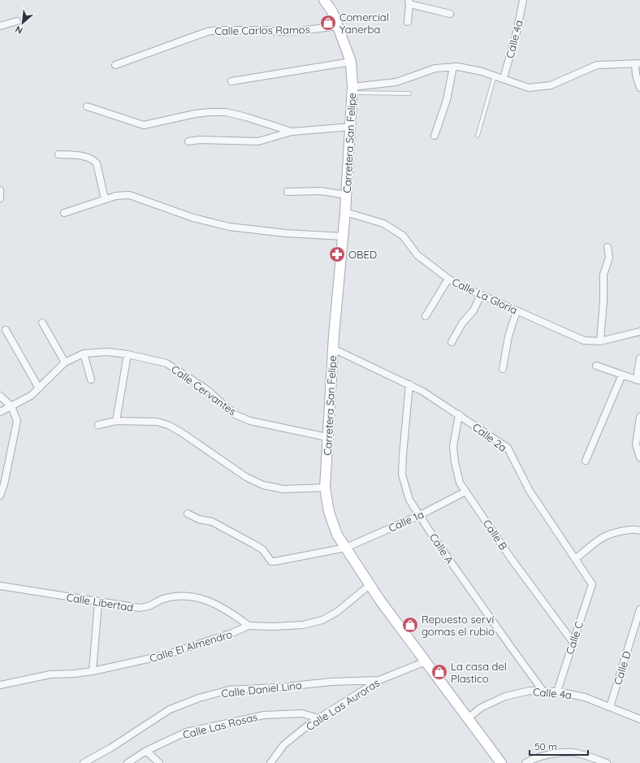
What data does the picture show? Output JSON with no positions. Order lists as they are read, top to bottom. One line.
{"streets":{"main road":["Carretera San Felipe"],"street":["Calle Carlos Ramos","Calle 4a","Calle La Gloria","Calle Cervantes","Calle 2a","Calle 1a","Calle B","Calle A","Calle Libertad","Calle C","Calle El Almendro","Calle D","Calle Daniel Lina","Calle Las Auroras","Calle Las Rosas"]},"crossings":[["Calle Carlos Ramos","Carretera San Felipe"],["Calle 4a","Carretera San Felipe"],["Calle 4a","Calle A"],["Calle 4a","Calle C"],["Calle 4a","Calle D"],["Carretera San Felipe","Calle La Gloria"],["Carretera San Felipe","Calle Cervantes"],["Carretera San Felipe","Calle 2a"],["Carretera San Felipe","Calle 1a"],["Carretera San Felipe","Calle El Almendro"],["Carretera San Felipe","Calle Las Auroras"],["Calle 2a","Calle B"],["Calle 2a","Calle A"],["Calle 2a","Calle C"],["Calle 1a","Calle B"],["Calle 1a","Calle A"],["Calle B","Calle C"],["Calle Libertad","Calle El Almendro"],["Calle Daniel Lina","Calle Las Auroras"],["Calle Las Auroras","Calle Las Rosas"]],"places":{"shop":["Comercial Yanerba","Repuesto serví gomas el rubio","La casa del Plastico"],"pharmacy":["OBED"]},"scale_bar":"50 m","north":"bottom left"}
